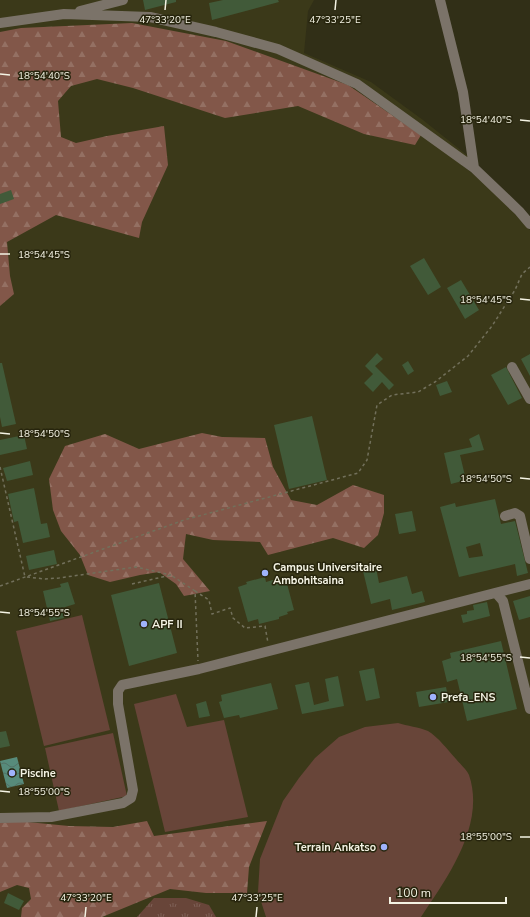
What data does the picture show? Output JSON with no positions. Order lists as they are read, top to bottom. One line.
{"places":["Campus Universitaire Ambohitsaina","APF II","Prefa_ENS","Piscine","Terrain Ankatso"],"scale_bar":"100 m","coordinates":["47°33'20\"E","47°33'25\"E","18°54'40\"S","18°54'45\"S","18°54'50\"S","18°54'55\"S","18°55'00\"S"]}
